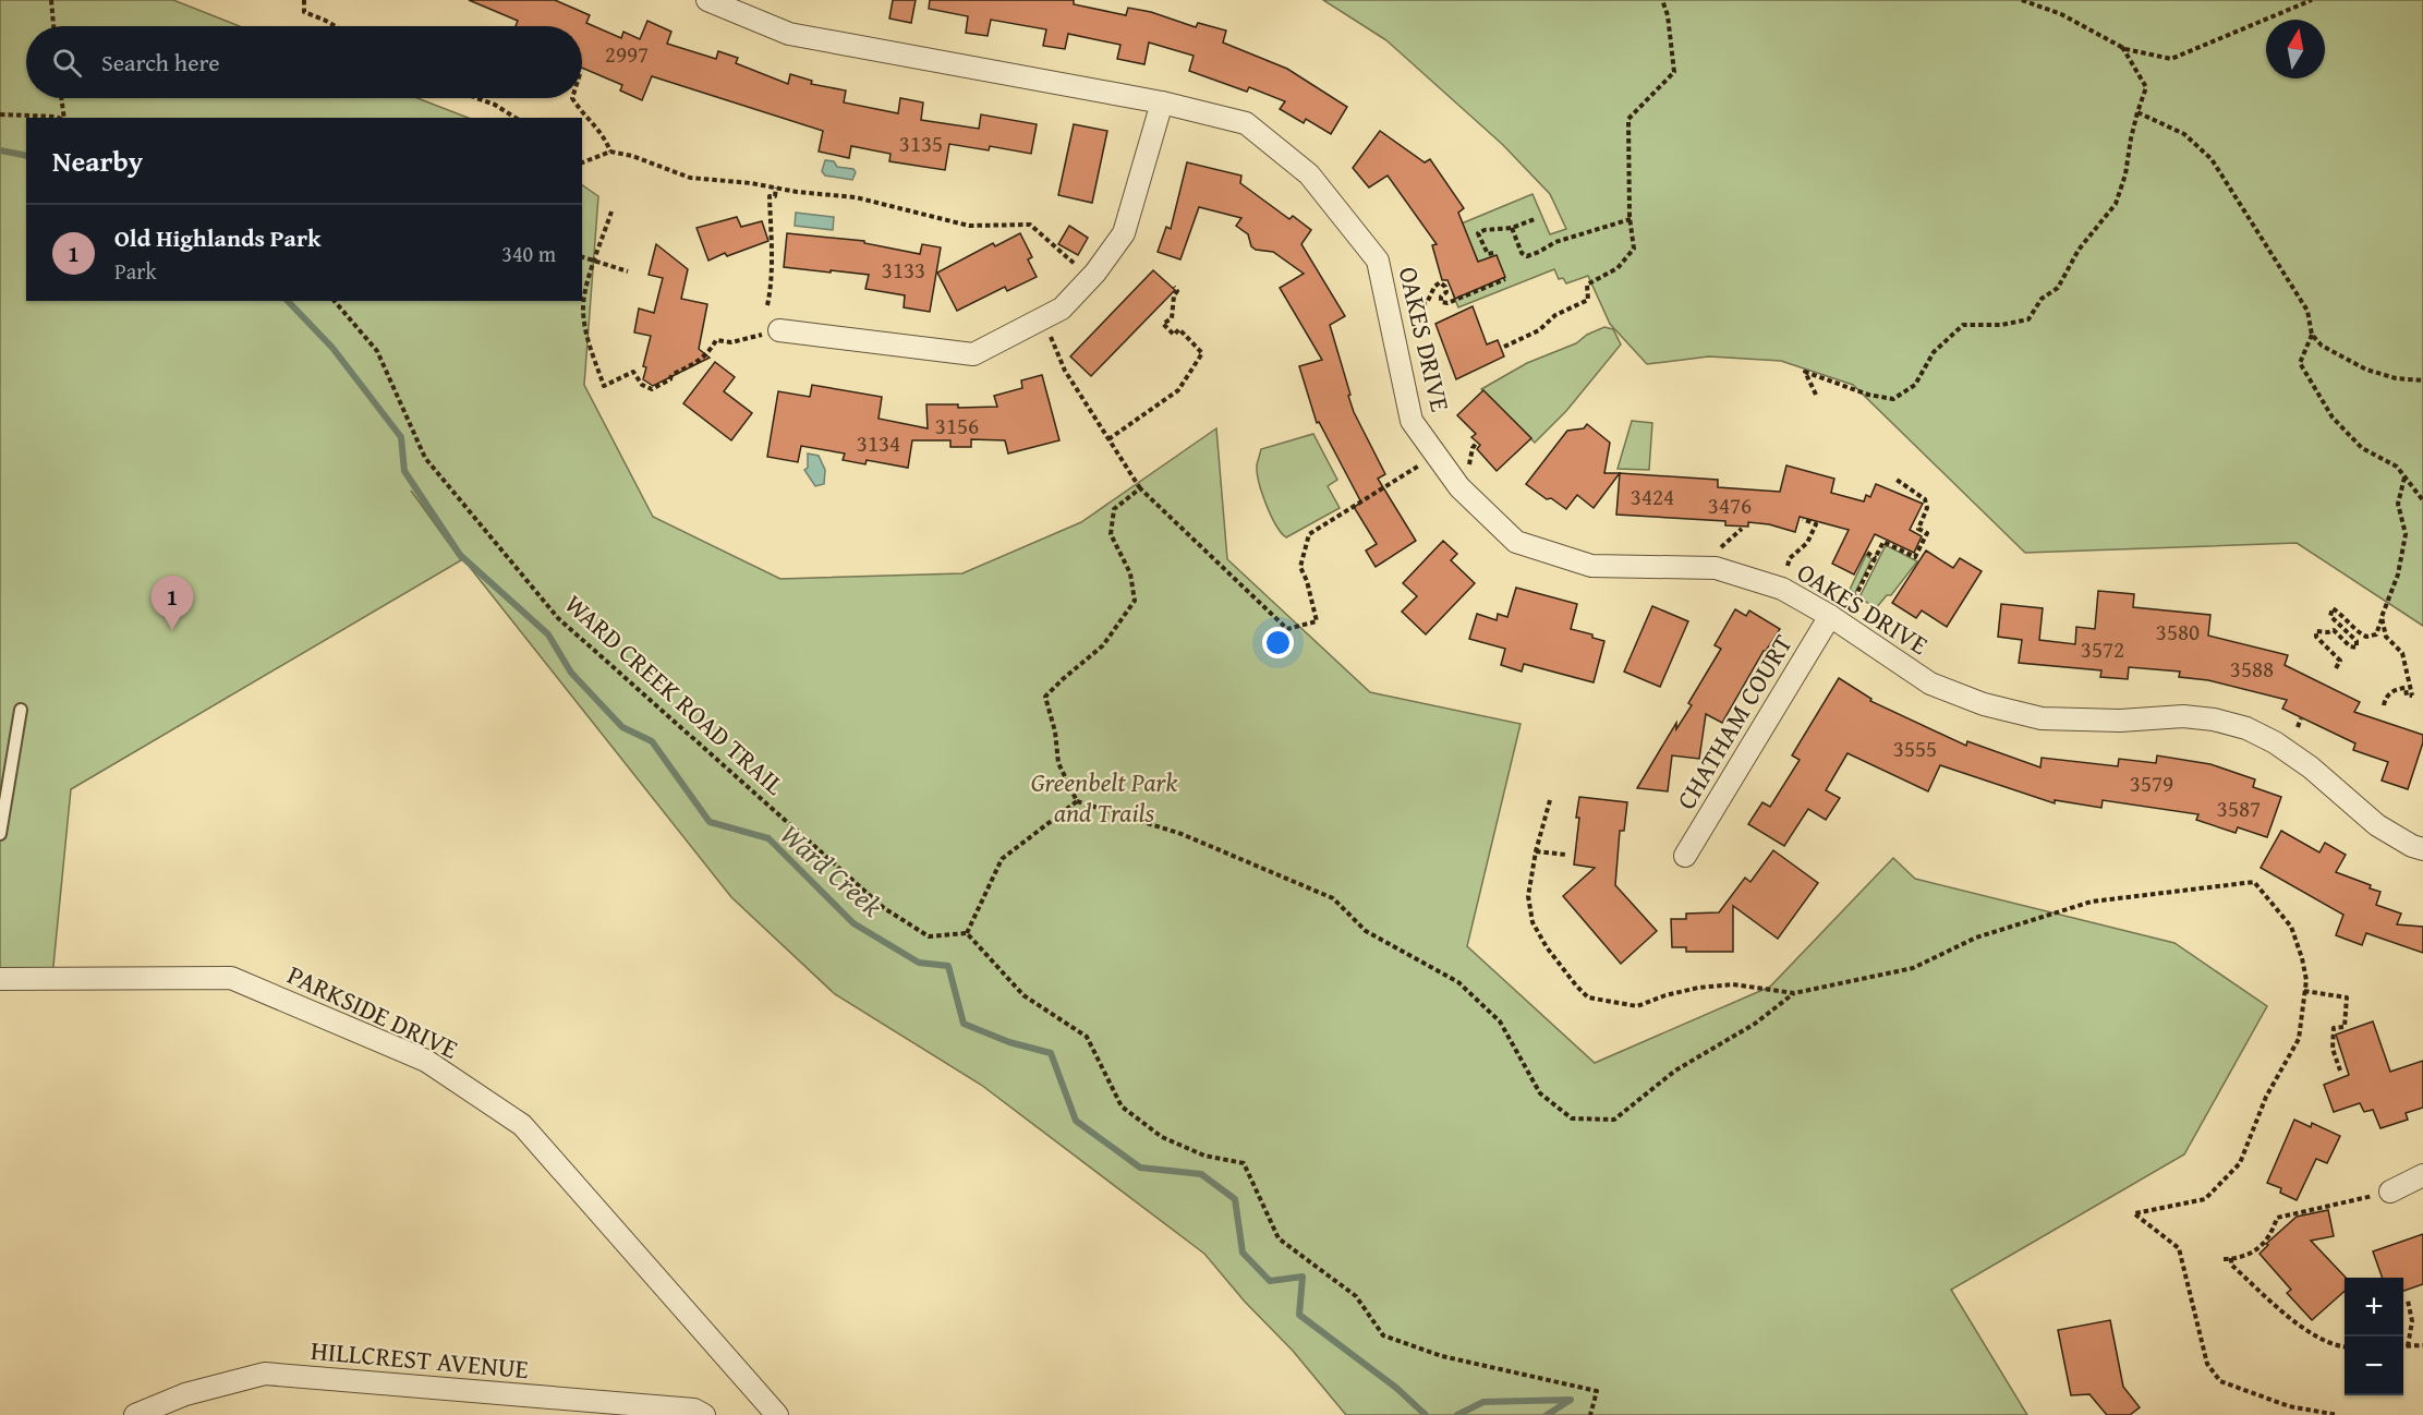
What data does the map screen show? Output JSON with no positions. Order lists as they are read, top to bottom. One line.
{"streets":{"street":["OAKES DRIVE","CHATHAM COURT","PARKSIDE DRIVE","HILLCREST AVENUE"],"path":["WARD CREEK ROAD TRAIL"]},"crossings":[["OAKES DRIVE","CHATHAM COURT"]],"water":["Ward Creek"],"parks":["Greenbelt Park and Trails"],"house_numbers":["2997","3135","3133","3156","3134","3424","3476","3580","3572","3588","3555","3579","3587"],"north":"top","page":{"search":"Search here","heading":"Nearby","list":[{"mark":"1","name":"Old Highlands Park","note":"Park","value":"340 m"}],"pins":"1","map_buttons":["+","−"]}}
